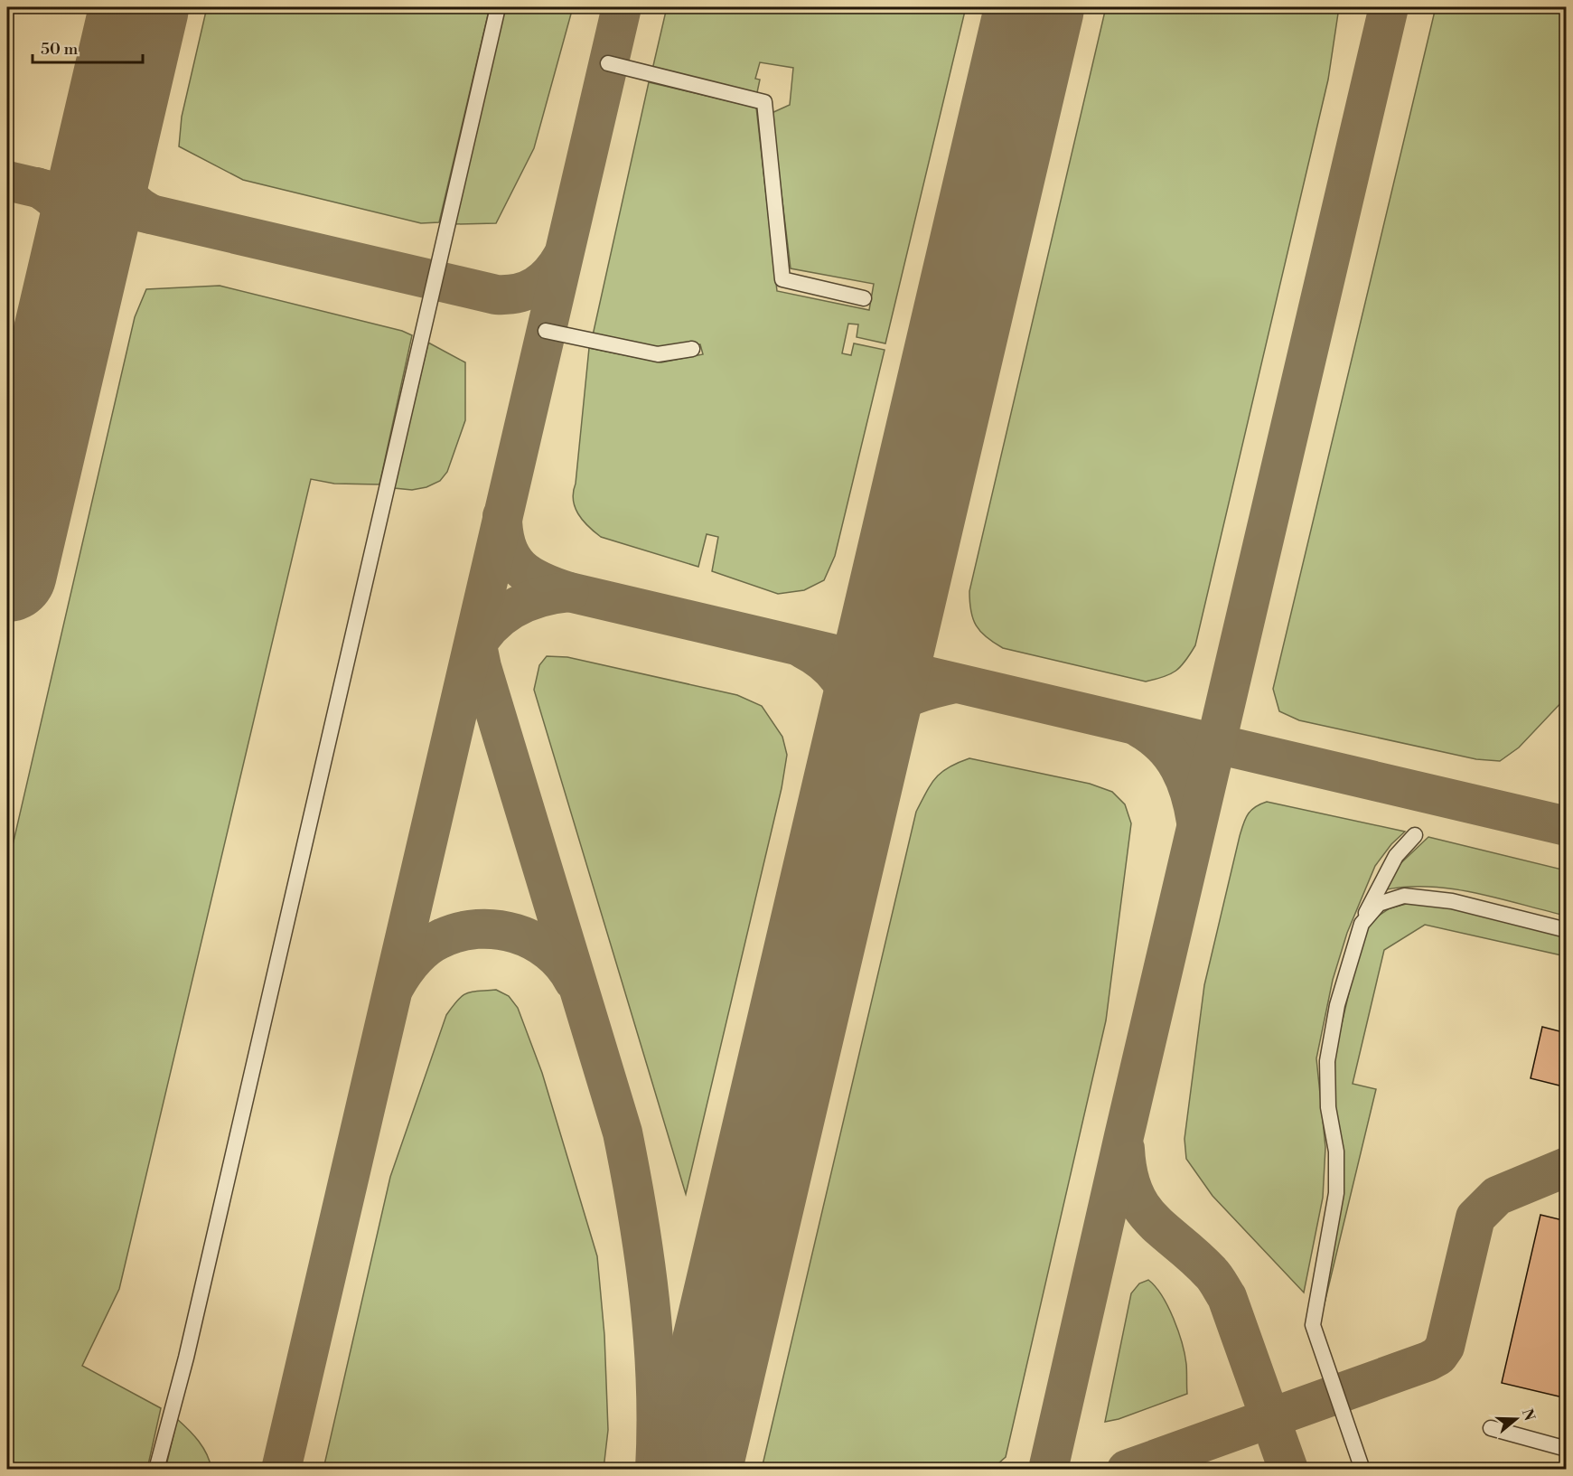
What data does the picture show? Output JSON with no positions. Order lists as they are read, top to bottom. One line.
{"scale_bar":"50 m","north":"right"}
